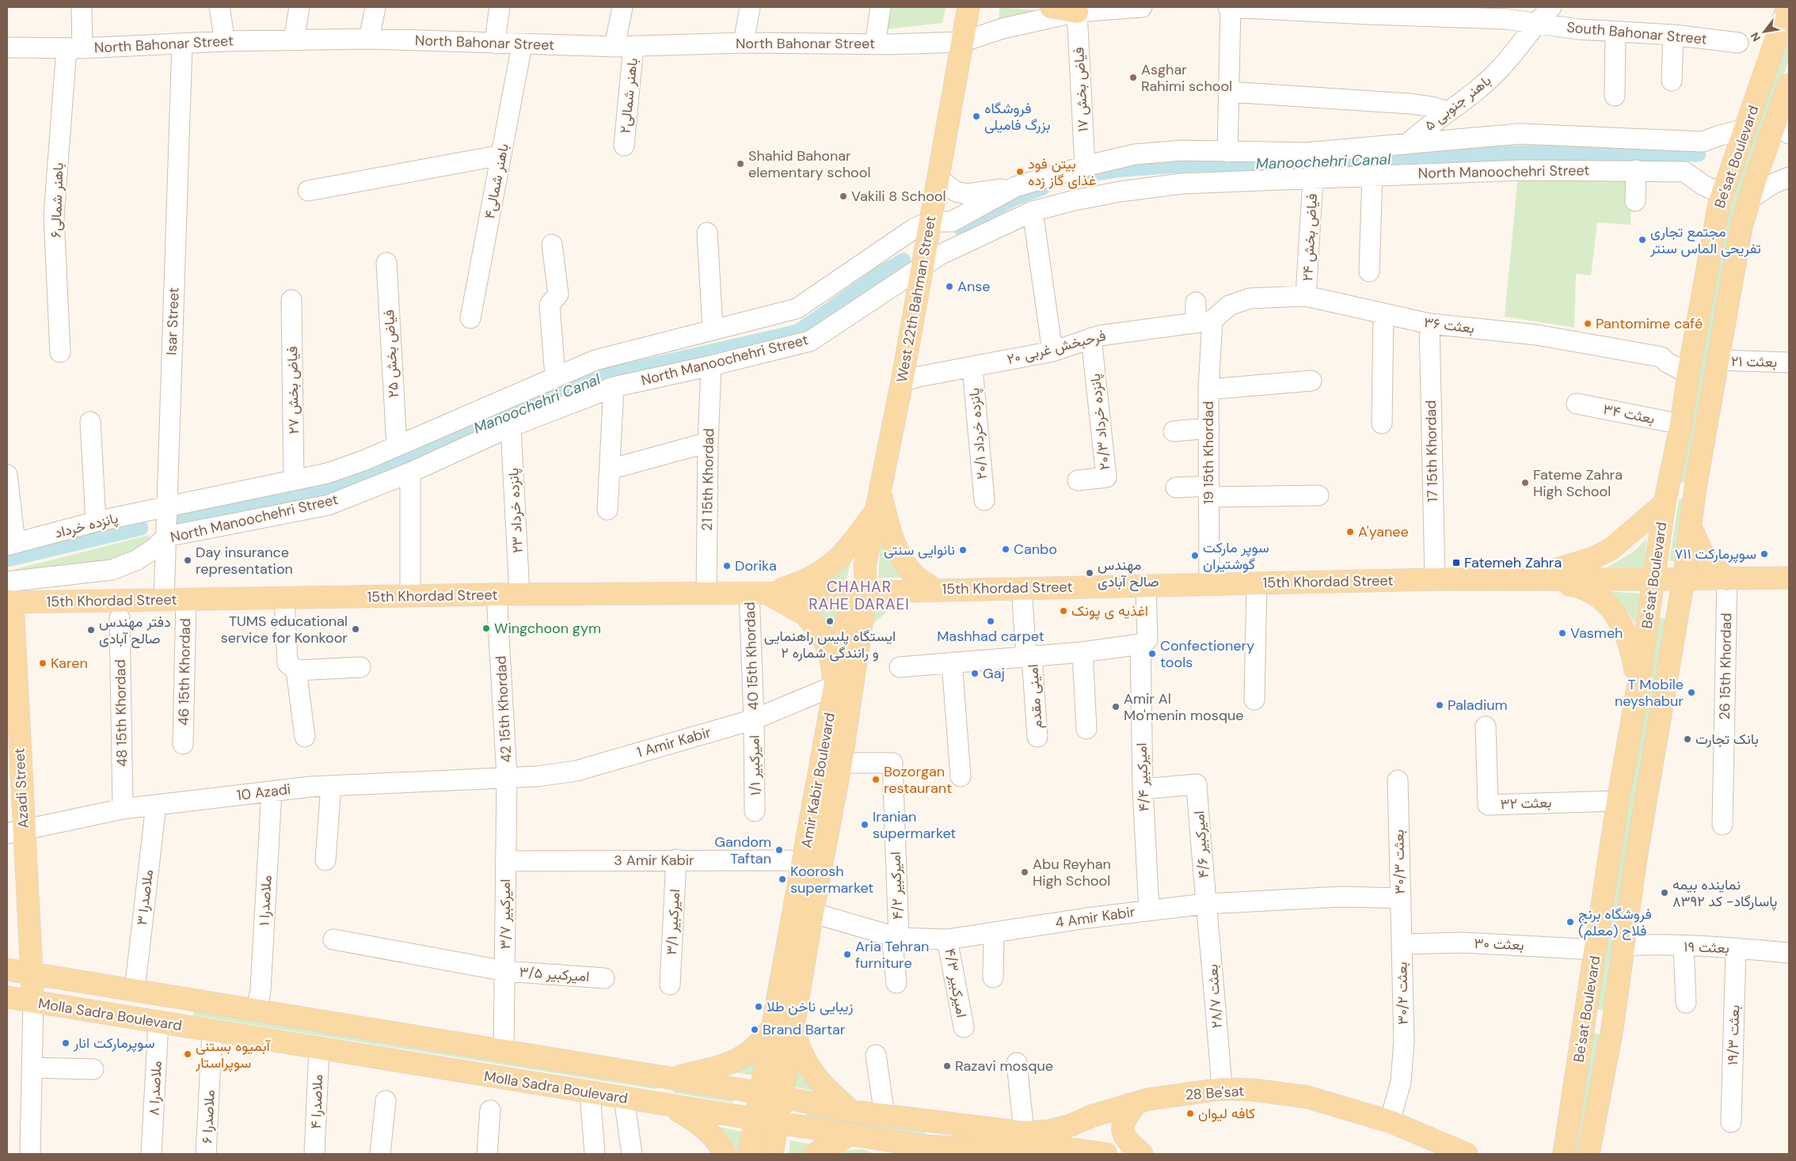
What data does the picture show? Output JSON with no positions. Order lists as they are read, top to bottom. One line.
{"streets":{"main road":["Be'sat Boulevard","West 22th Bahman Street","15th Khordad Street","Amir Kabir Boulevard","Azadi Street","Molla Sadra Boulevard","28 Be'sat"],"street":["South Bahonar Street","North Bahonar Street","فیاض بخش ۱۷","باهنر شمالی۲","باهنر جنوبی ۵","North Manoochehri Street","باهنر شمالی۴","باهنر شمالی۶","فیاض بخش ۲۴","Isar Street","بعثت ۳۶","فرحبخش غربی ۲۰","فیاض بخش ۲۵","بعثت ۲۱","فیاض بخش ۲۷","بعثت ۳۴","پانزده خرداد ۲۰/۳","پانزده خرداد ۲۰/۱","17 15th Khordad","19 15th Khordad","21 15th Khordad","پانزده خرداد ۲۳","پانزده خرداد","40 15th Khordad","26 15th Khordad","46 15th Khordad","امینی مقدم","42 15th Khordad","48 15th Khordad","1 Amir Kabir","امیرکبیر ۱/۱","امیرکبیر ۴/۴","10 Azadi","بعثت ۳۲","امیرکبیر ۴/۶","3 Amir Kabir","بعثت ۳۰/۳","امیرکبیر ۴/۲","ملاصدرا ۳","ملاصدرا ۱","امیرکبیر ۳/۷","4 Amir Kabir","امیرکبیر ۳/۱","بعثت ۳۰","بعثت ۱۹","امیرکبیر ۳/۵","امیرکبیر ۴/۳","بعثت ۳۰/۲","بعثت ۲۸/۷","بعثت ۱۹/۳","ملاصدرا ۸","ملاصدرا ۴","ملاصدرا ۶"]},"crossings":[["South Bahonar Street","باهنر جنوبی ۵"],["North Bahonar Street","باهنر شمالی۲"],["North Bahonar Street","باهنر شمالی۴"],["North Bahonar Street","باهنر شمالی۶"],["North Bahonar Street","West 22th Bahman Street"],["North Bahonar Street","Isar Street"],["فیاض بخش ۱۷","North Manoochehri Street"],["باهنر جنوبی ۵","North Manoochehri Street"],["Be'sat Boulevard","North Manoochehri Street"],["Be'sat Boulevard","بعثت ۳۶"],["Be'sat Boulevard","بعثت ۲۱"],["Be'sat Boulevard","بعثت ۳۴"],["Be'sat Boulevard","15th Khordad Street"],["Be'sat Boulevard","بعثت ۳۲"],["Be'sat Boulevard","بعثت ۳۰"],["Be'sat Boulevard","بعثت ۱۹"],["North Manoochehri Street","فیاض بخش ۲۴"],["North Manoochehri Street","West 22th Bahman Street"],["North Manoochehri Street","Isar Street"],["North Manoochehri Street","فیاض بخش ۲۵"],["North Manoochehri Street","فیاض بخش ۲۷"],["North Manoochehri Street","21 15th Khordad"],["North Manoochehri Street","پانزده خرداد ۲۳"],["North Manoochehri Street","پانزده خرداد"],["فیاض بخش ۲۴","بعثت ۳۶"],["West 22th Bahman Street","فرحبخش غربی ۲۰"],["West 22th Bahman Street","15th Khordad Street"],["West 22th Bahman Street","Amir Kabir Boulevard"],["Isar Street","پانزده خرداد"],["Isar Street","15th Khordad Street"],["بعثت ۳۶","فرحبخش غربی ۲۰"],["بعثت ۳۶","17 15th Khordad"],["بعثت ۳۶","19 15th Khordad"],["فرحبخش غربی ۲۰","پانزده خرداد ۲۰/۳"],["فرحبخش غربی ۲۰","پانزده خرداد ۲۰/۱"],["فرحبخش غربی ۲۰","19 15th Khordad"],["17 15th Khordad","15th Khordad Street"],["19 15th Khordad","15th Khordad Street"],["21 15th Khordad","15th Khordad Street"],["پانزده خرداد ۲۳","15th Khordad Street"],["15th Khordad Street","40 15th Khordad"],["15th Khordad Street","26 15th Khordad"],["15th Khordad Street","46 15th Khordad"],["15th Khordad Street","امینی مقدم"],["15th Khordad Street","42 15th Khordad"],["15th Khordad Street","Amir Kabir Boulevard"],["15th Khordad Street","Azadi Street"],["40 15th Khordad","1 Amir Kabir"],["40 15th Khordad","امیرکبیر ۱/۱"],["42 15th Khordad","1 Amir Kabir"],["42 15th Khordad","10 Azadi"],["42 15th Khordad","امیرکبیر ۳/۷"],["48 15th Khordad","10 Azadi"],["1 Amir Kabir","امیرکبیر ۱/۱"],["1 Amir Kabir","Amir Kabir Boulevard"],["1 Amir Kabir","10 Azadi"],["1 Amir Kabir","امیرکبیر ۳/۷"],["امیرکبیر ۴/۴","امیرکبیر ۴/۶"],["امیرکبیر ۴/۴","4 Amir Kabir"],["Amir Kabir Boulevard","3 Amir Kabir"],["Amir Kabir Boulevard","امیرکبیر ۴/۲"],["Amir Kabir Boulevard","4 Amir Kabir"],["Amir Kabir Boulevard","Molla Sadra Boulevard"],["Azadi Street","10 Azadi"],["Azadi Street","Molla Sadra Boulevard"],["10 Azadi","ملاصدرا ۳"],["10 Azadi","ملاصدرا ۱"],["10 Azadi","امیرکبیر ۳/۷"],["امیرکبیر ۴/۶","4 Amir Kabir"],["امیرکبیر ۴/۶","بعثت ۲۸/۷"],["3 Amir Kabir","امیرکبیر ۳/۷"],["3 Amir Kabir","امیرکبیر ۳/۱"],["بعثت ۳۰/۳","4 Amir Kabir"],["بعثت ۳۰/۳","بعثت ۳۰"],["بعثت ۳۰/۳","بعثت ۳۰/۲"],["امیرکبیر ۴/۲","4 Amir Kabir"],["ملاصدرا ۳","Molla Sadra Boulevard"],["ملاصدرا ۱","Molla Sadra Boulevard"],["امیرکبیر ۳/۷","امیرکبیر ۳/۵"],["امیرکبیر ۳/۷","Molla Sadra Boulevard"],["4 Amir Kabir","امیرکبیر ۴/۳"],["4 Amir Kabir","بعثت ۲۸/۷"],["بعثت ۳۰","بعثت ۳۰/۲"],["بعثت ۱۹","بعثت ۱۹/۳"],["بعثت ۳۰/۲","28 Be'sat"],["بعثت ۲۸/۷","28 Be'sat"],["Molla Sadra Boulevard","ملاصدرا ۸"],["Molla Sadra Boulevard","28 Be'sat"],["Molla Sadra Boulevard","ملاصدرا ۴"],["Molla Sadra Boulevard","ملاصدرا ۶"]],"districts":["CHAHAR RAHE DARAEI"],"water":["Manoochehri Canal"],"places":{"other":["Asghar Rahimi school","فروشگاه بزرگ فامیلی","Shahid Bahonar elementary school","بیتن فود غذای گاز زده","Vakili 8 School","مجتمع تجاری تفریحی الماس سنتر","Anse","Pantomime café","Fateme Zahra High School","A'yanee","Canbo","نانوایی سنتی","سوپرمارکت ۷۱۱","سوپر مارکت گوشتیران","Day insurance representation","Dorika","مهندس صالح آبادی","اغذیه ی پونک","ایستگاه پلیس راهنمایی و رانندگی شماره ۲","Mashhad carpet","Wingchoon gym","TUMS educational service for Konkoor","دفتر مهندس صالح آبادی","Vasmeh","Confectionery tools","Karen","Gaj","T Mobile neyshabur","Paladium","Amir Al Mo'menin mosque","بانک تجارت","Bozorgan restaurant","Iranian supermarket","Gandom Taftan","Abu Reyhan High School","Koorosh supermarket","نماینده بیمه پاسارگاد- کد ۸۳۹۲","فروشگاه برنج فلاح (معلم)","Aria Tehran furniture","زیبایی ناخن طلا","Brand Bartar","سوپرمارکت انار","آبمیوه بستنی سوپراستار","Razavi mosque","کافه لیوان"],"transit":["Fatemeh Zahra"]},"north":"bottom left"}
